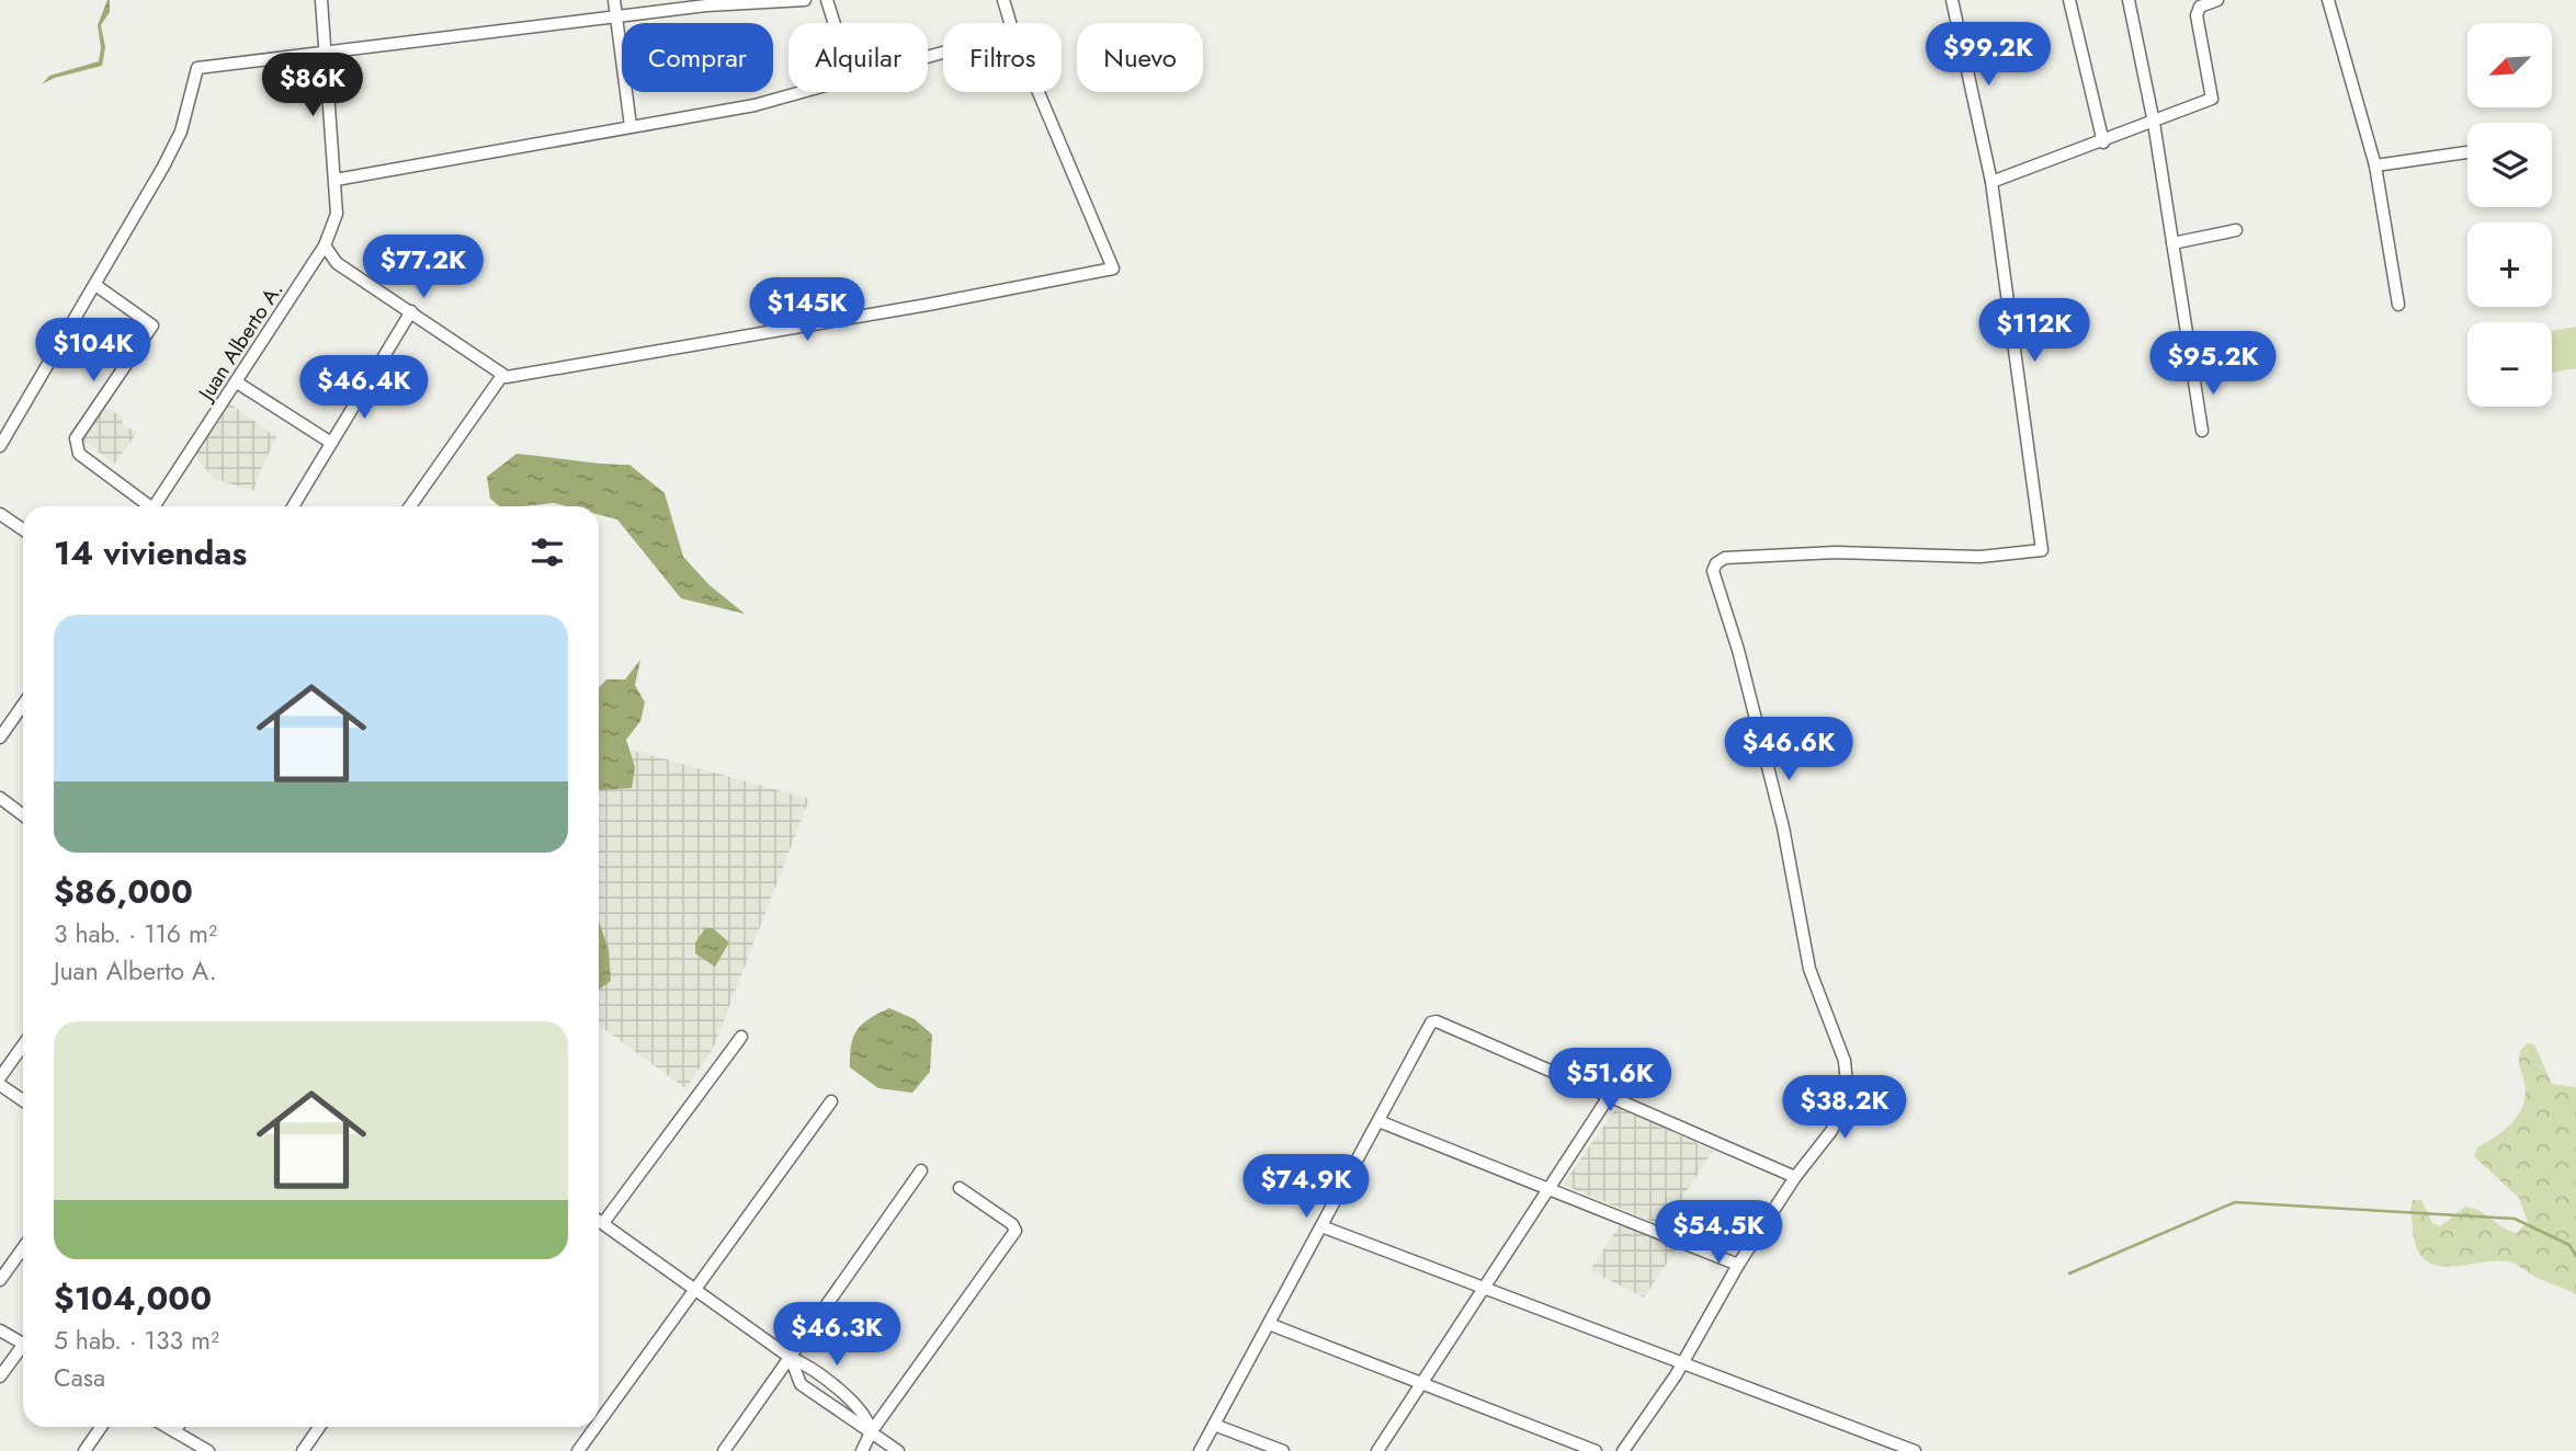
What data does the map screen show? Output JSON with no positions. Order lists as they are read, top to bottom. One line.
{"streets":{"street":["Juan Alberto A."]},"north":"bottom left","page":{"price":["$99.2K","$86K","$77.2K","$145K","$112K","$104K","$95.2K","$46.4K","$46.6K","$51.6K","$38.2K","$74.9K","$54.5K","$46.3K"],"map_buttons":["+","−"],"chip":["Comprar","Alquilar","Filtros","Nuevo"],"heading":"14 viviendas","list":[{"name":"$86,000","note":"3 hab. · 116 m² · Juan Alberto A."},{"name":"$104,000","note":"5 hab. · 133 m² · Casa"}]}}
